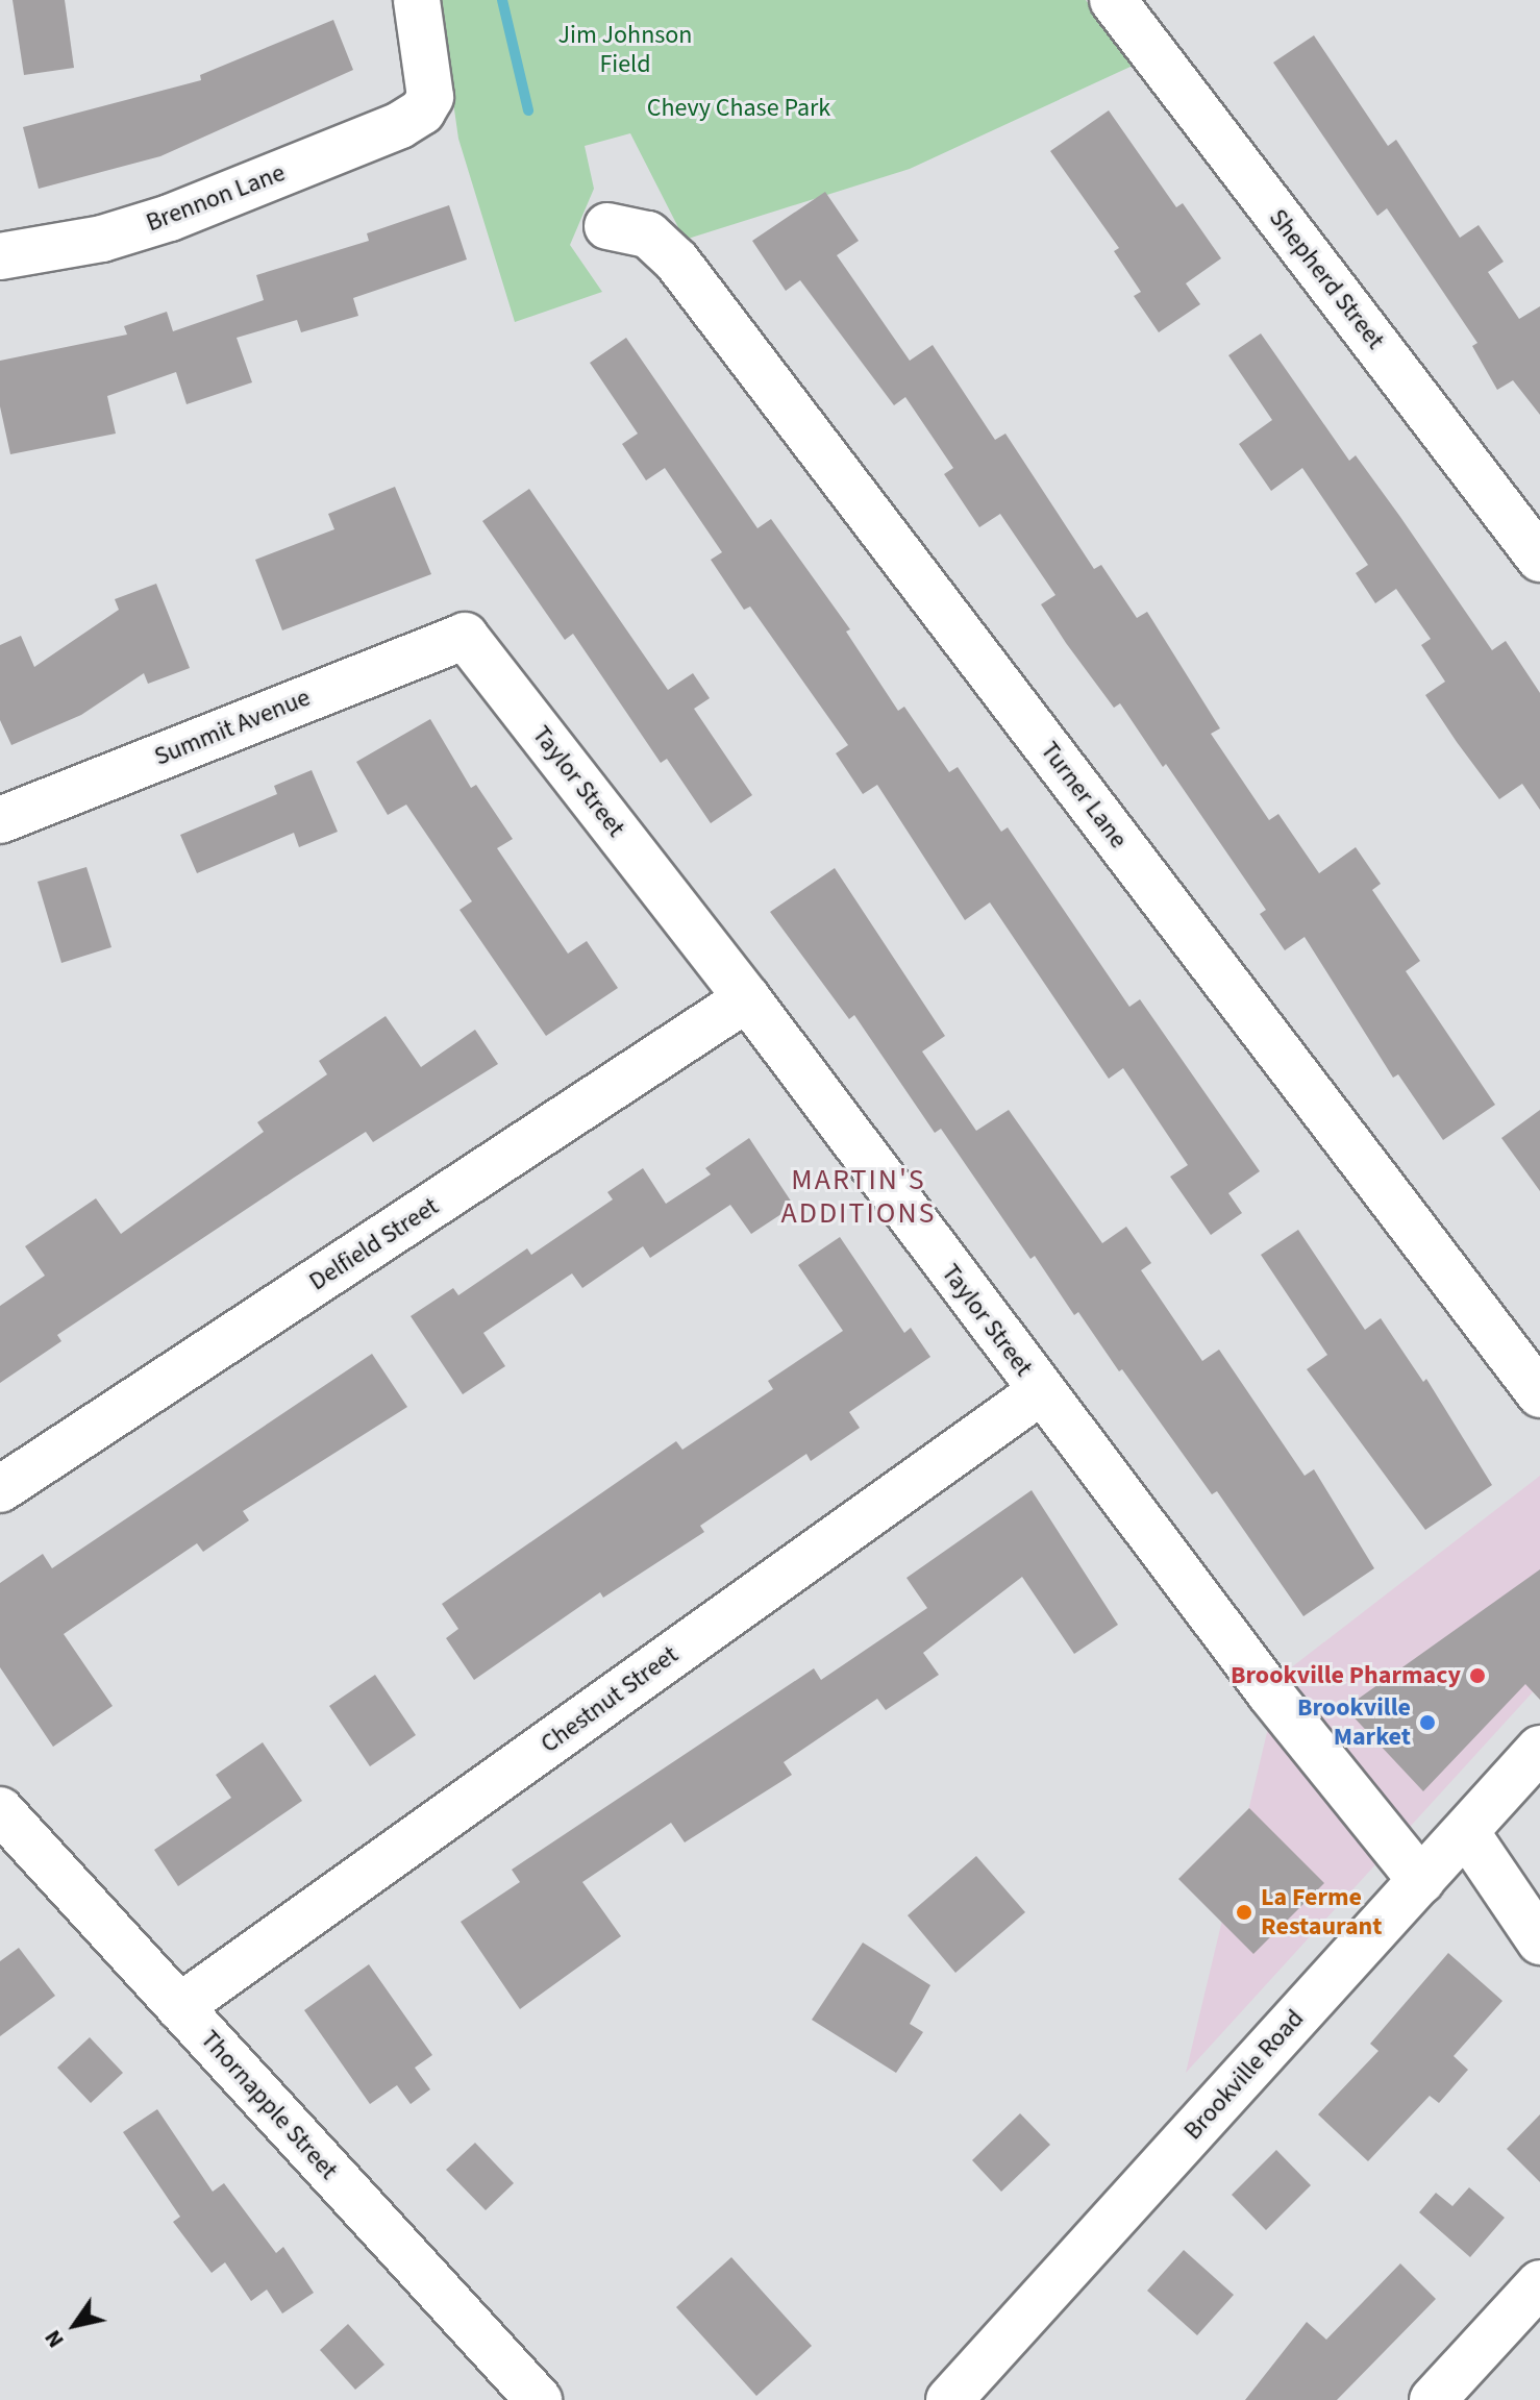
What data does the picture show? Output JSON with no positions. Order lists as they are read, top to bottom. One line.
{"streets":{"street":["Brennon Lane","Shepherd Street","Summit Avenue","Taylor Street","Turner Lane","Delfield Street","Chestnut Street","Brookville Road","Thornapple Street"]},"crossings":[["Summit Avenue","Taylor Street"],["Taylor Street","Delfield Street"],["Taylor Street","Chestnut Street"],["Taylor Street","Brookville Road"],["Chestnut Street","Thornapple Street"]],"districts":["MARTIN'S ADDITIONS"],"parks":["Jim Johnson Field","Chevy Chase Park"],"places":["Brookville Pharmacy","Brookville Market","La Ferme Restaurant"],"north":"bottom left"}
